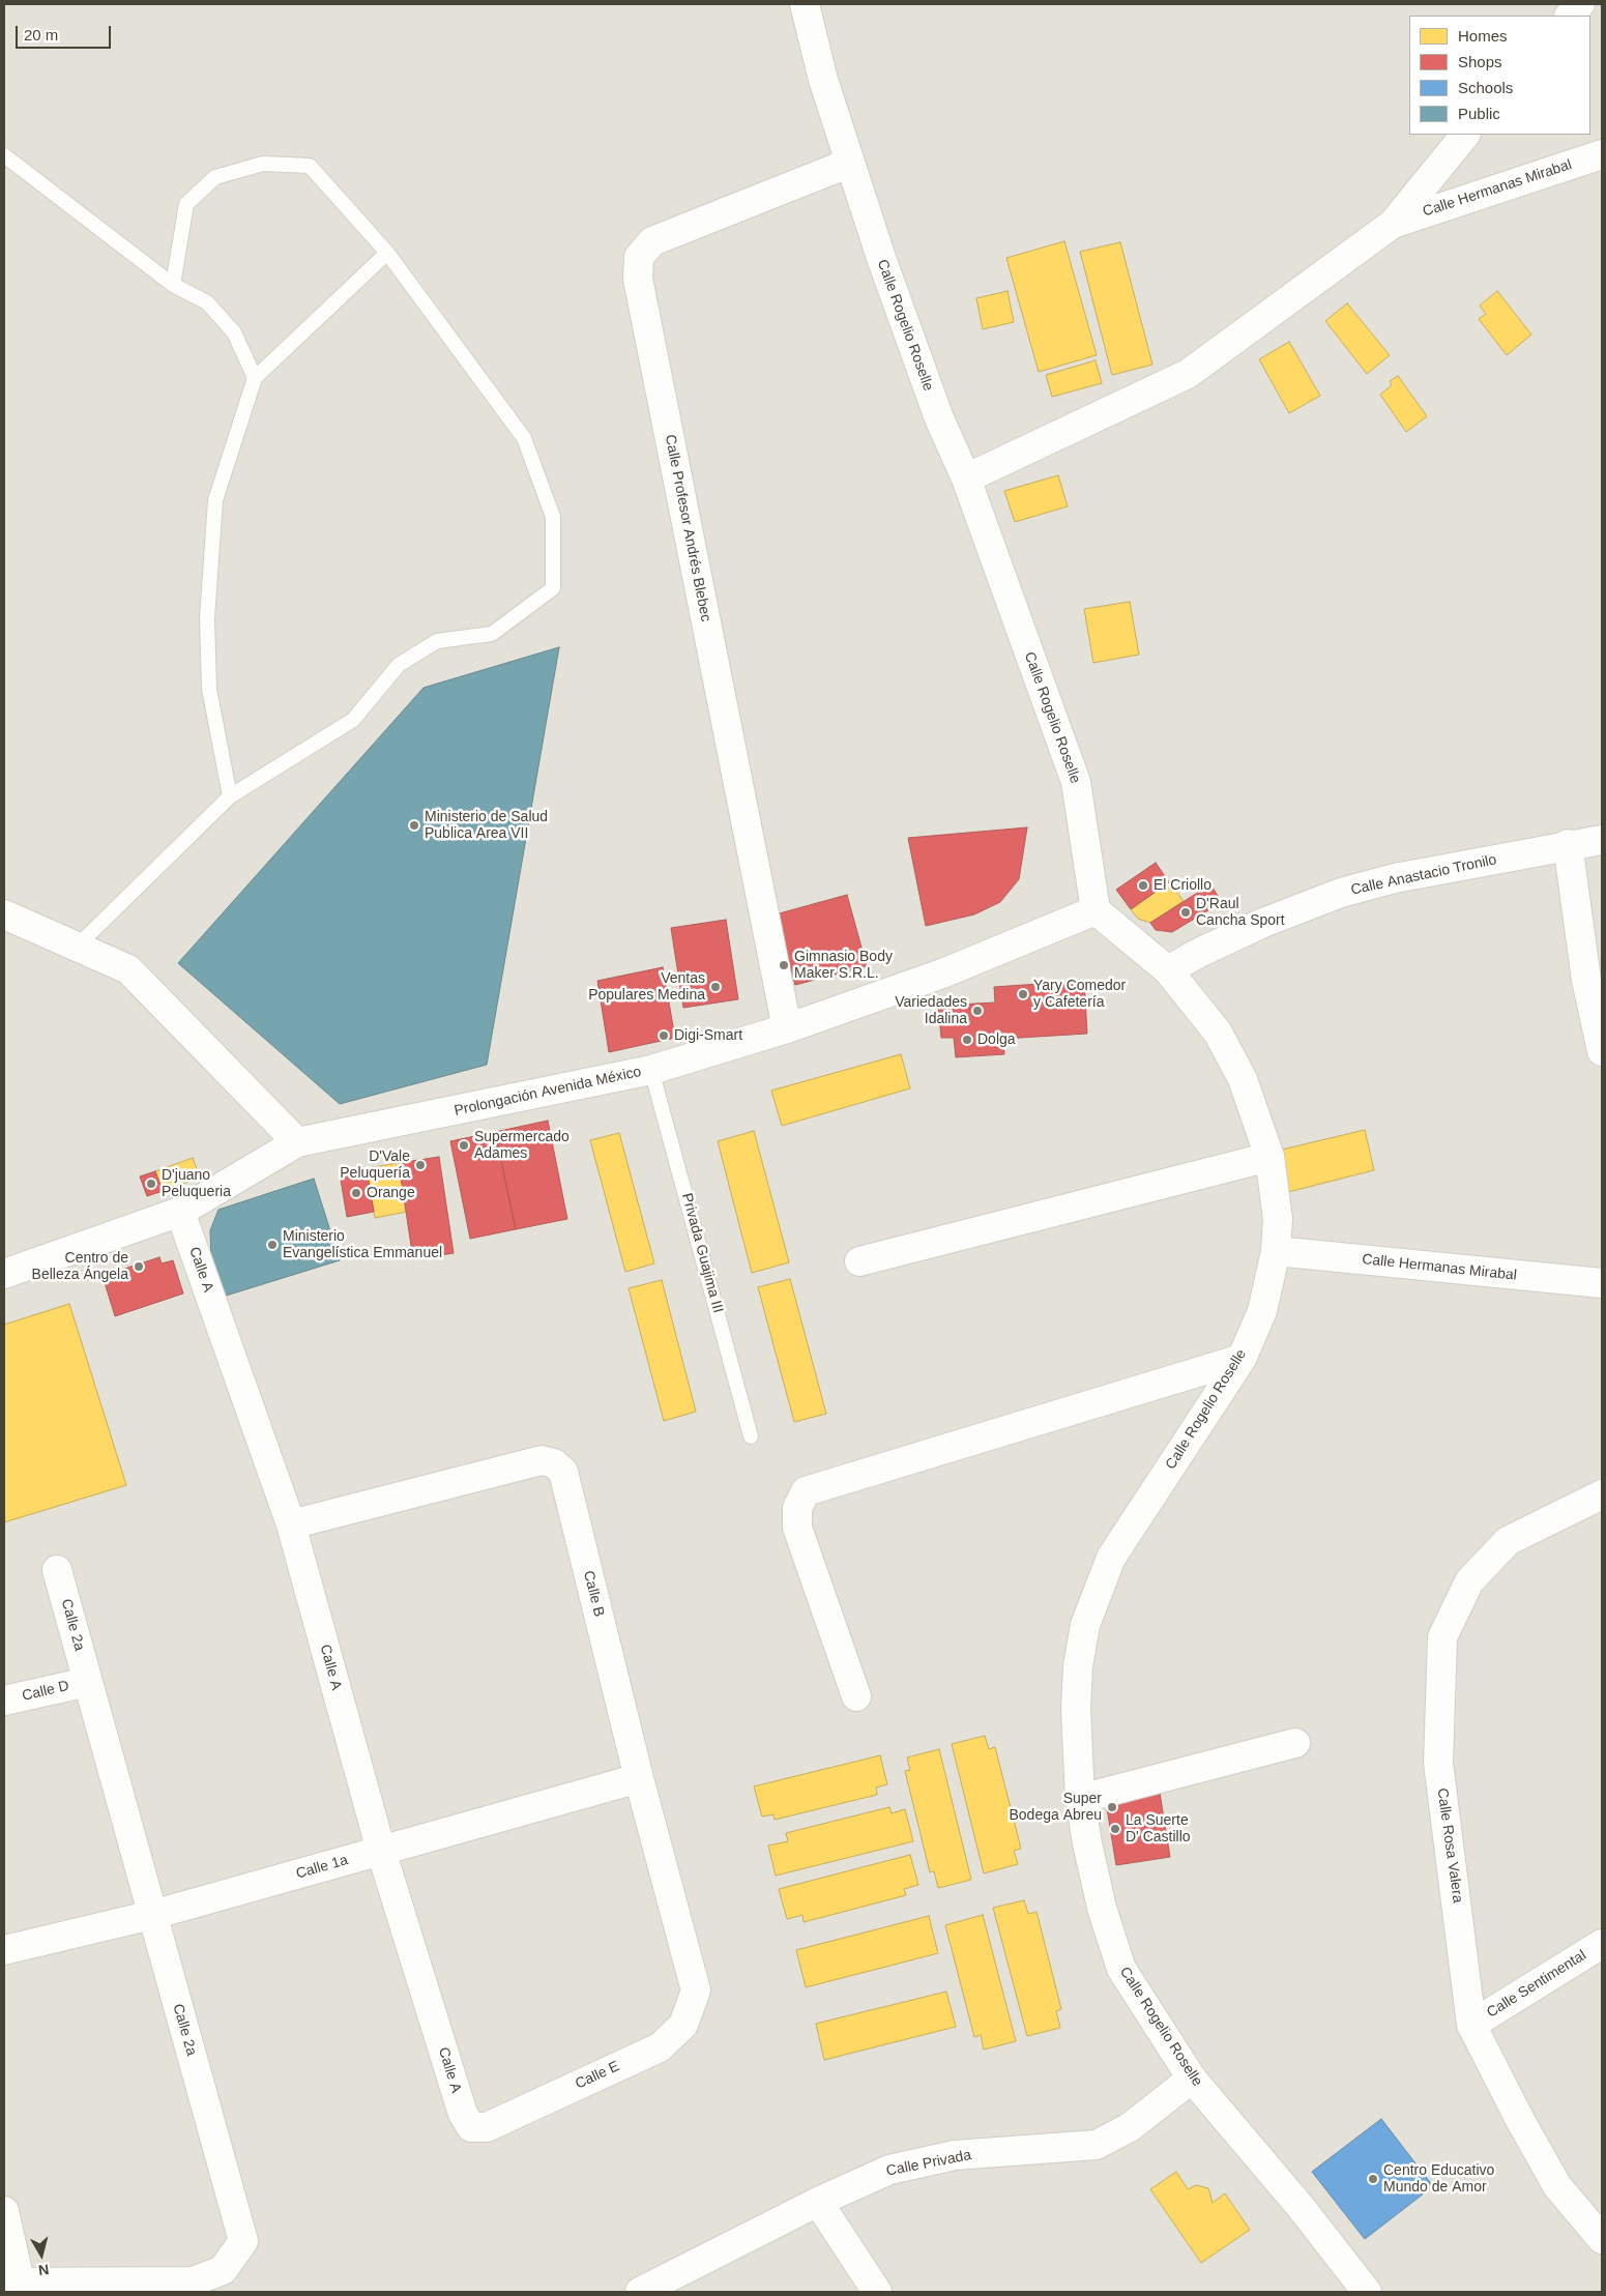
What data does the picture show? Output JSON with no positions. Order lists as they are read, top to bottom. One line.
{"streets":{"street":["Calle Hermanas Mirabal","Calle Rogelio Roselle","Calle Profesor Andrés Blebec","Calle Anastacio Tronilo","Prolongación Avenida México","Calle A","Calle B","Calle 2a","Calle D","Calle Rosa Valera","Calle 1a","Calle Sentimental","Calle E","Calle Privada"],"lane":["Privada Guajima III"]},"crossings":[["Calle Hermanas Mirabal","Calle Rogelio Roselle"],["Calle Rogelio Roselle","Calle Profesor Andrés Blebec"],["Calle Rogelio Roselle","Calle Anastacio Tronilo"],["Calle Rogelio Roselle","Prolongación Avenida México"],["Calle Rogelio Roselle","Calle Privada"],["Calle Profesor Andrés Blebec","Prolongación Avenida México"],["Prolongación Avenida México","Privada Guajima III"],["Prolongación Avenida México","Calle A"],["Calle A","Calle B"],["Calle A","Calle 1a"],["Calle A","Calle E"],["Calle B","Calle 1a"],["Calle B","Calle E"],["Calle 2a","Calle D"],["Calle 2a","Calle 1a"],["Calle Rosa Valera","Calle Sentimental"]],"places":["Ministerio de Salud Publica Area VII","El Criollo","D'Raul Cancha Sport","Gimnasio Body Maker S.R.L.","Ventas Populares Medina","Yary Comedor y Cafetería","Variedades Idalina","Digi-Smart","Dolga","Supermercado Adames","D'Vale Peluquería","D'juano Peluqueria","Orange","Ministerio Evangelística Emmanuel","Centro de Belleza Ángela","Super Bodega Abreu","La Suerte D' Castillo","Centro Educativo Mundo de Amor"],"legend":["Homes","Shops","Schools","Public"],"scale_bar":"20 m","north":"bottom"}
